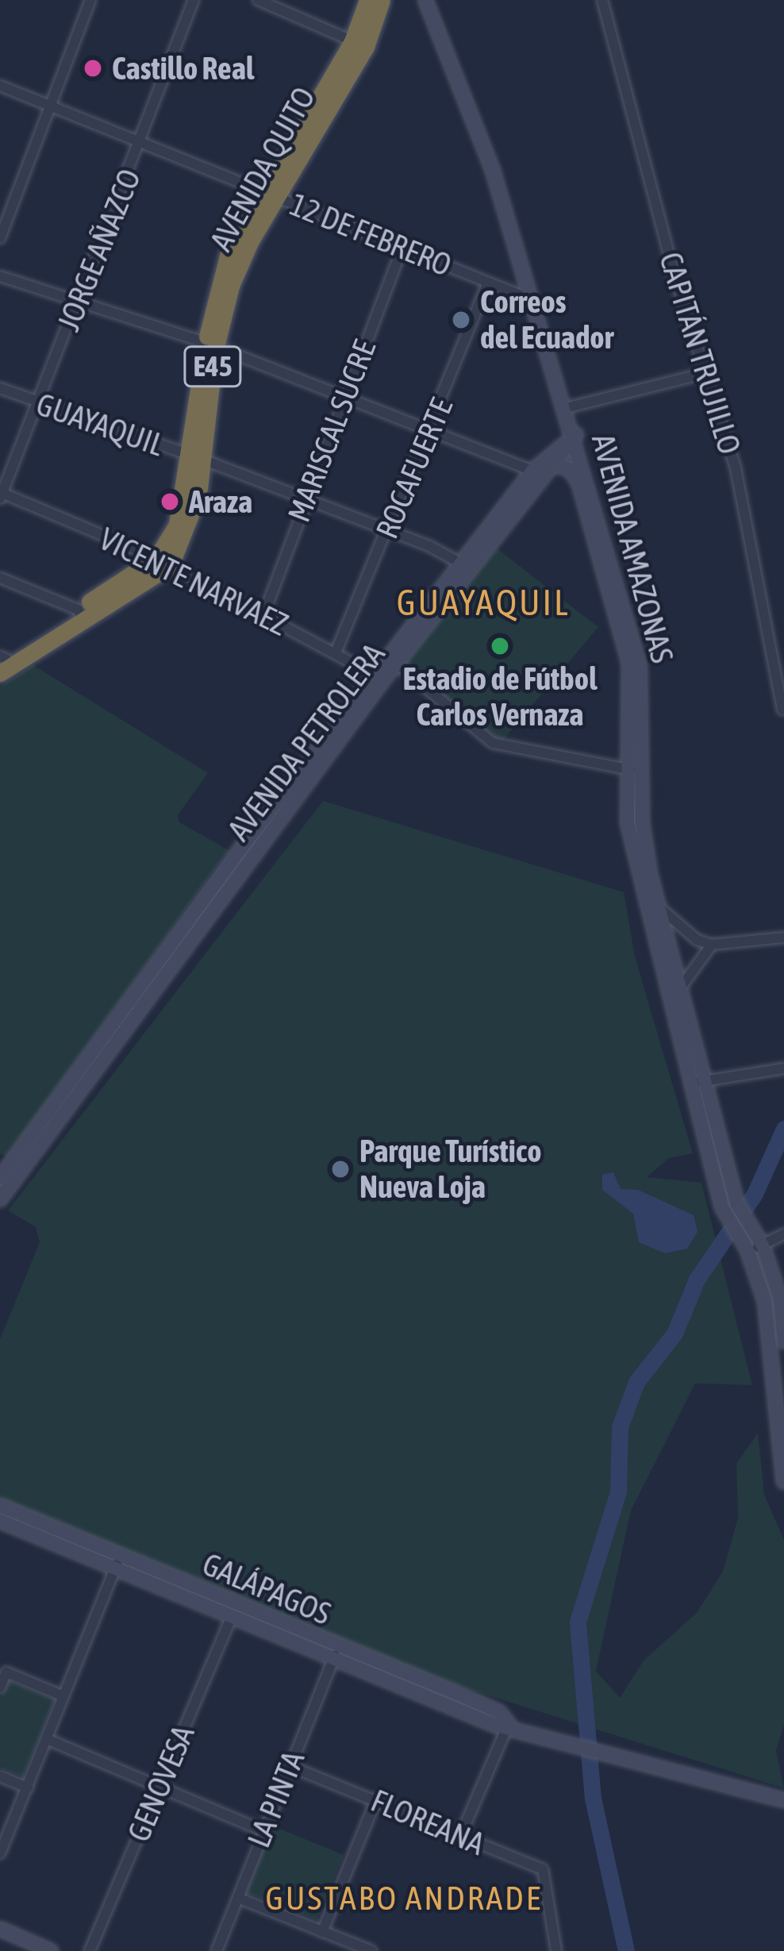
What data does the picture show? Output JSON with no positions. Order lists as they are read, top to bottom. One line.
{"streets":{"highway":["AVENIDA QUITO","E45"],"main road":["AVENIDA AMAZONAS","AVENIDA PETROLERA","GALÁPAGOS"],"street":["12 DE FEBRERO","JORGE AÑAZCO","CAPITÁN TRUJILLO","GUAYAQUIL","MARISCAL SUCRE","ROCAFUERTE","VICENTE NARVAEZ","GENOVESA","LA PINTA","FLOREANA"]},"crossings":[["AVENIDA QUITO","12 DE FEBRERO"],["AVENIDA QUITO","GUAYAQUIL"],["AVENIDA QUITO","VICENTE NARVAEZ"],["12 DE FEBRERO","JORGE AÑAZCO"],["12 DE FEBRERO","MARISCAL SUCRE"],["12 DE FEBRERO","ROCAFUERTE"],["12 DE FEBRERO","AVENIDA AMAZONAS"],["JORGE AÑAZCO","GUAYAQUIL"],["JORGE AÑAZCO","VICENTE NARVAEZ"],["GUAYAQUIL","MARISCAL SUCRE"],["GUAYAQUIL","ROCAFUERTE"],["GUAYAQUIL","AVENIDA PETROLERA"],["MARISCAL SUCRE","VICENTE NARVAEZ"],["ROCAFUERTE","VICENTE NARVAEZ"],["AVENIDA AMAZONAS","AVENIDA PETROLERA"],["VICENTE NARVAEZ","AVENIDA PETROLERA"],["GALÁPAGOS","GENOVESA"],["GALÁPAGOS","LA PINTA"],["LA PINTA","FLOREANA"]],"districts":["GUAYAQUIL","GUSTABO ANDRADE"],"places":["Castillo Real","Correos del Ecuador","Araza","Estadio de Fútbol Carlos Vernaza","Parque Turístico Nueva Loja"]}
